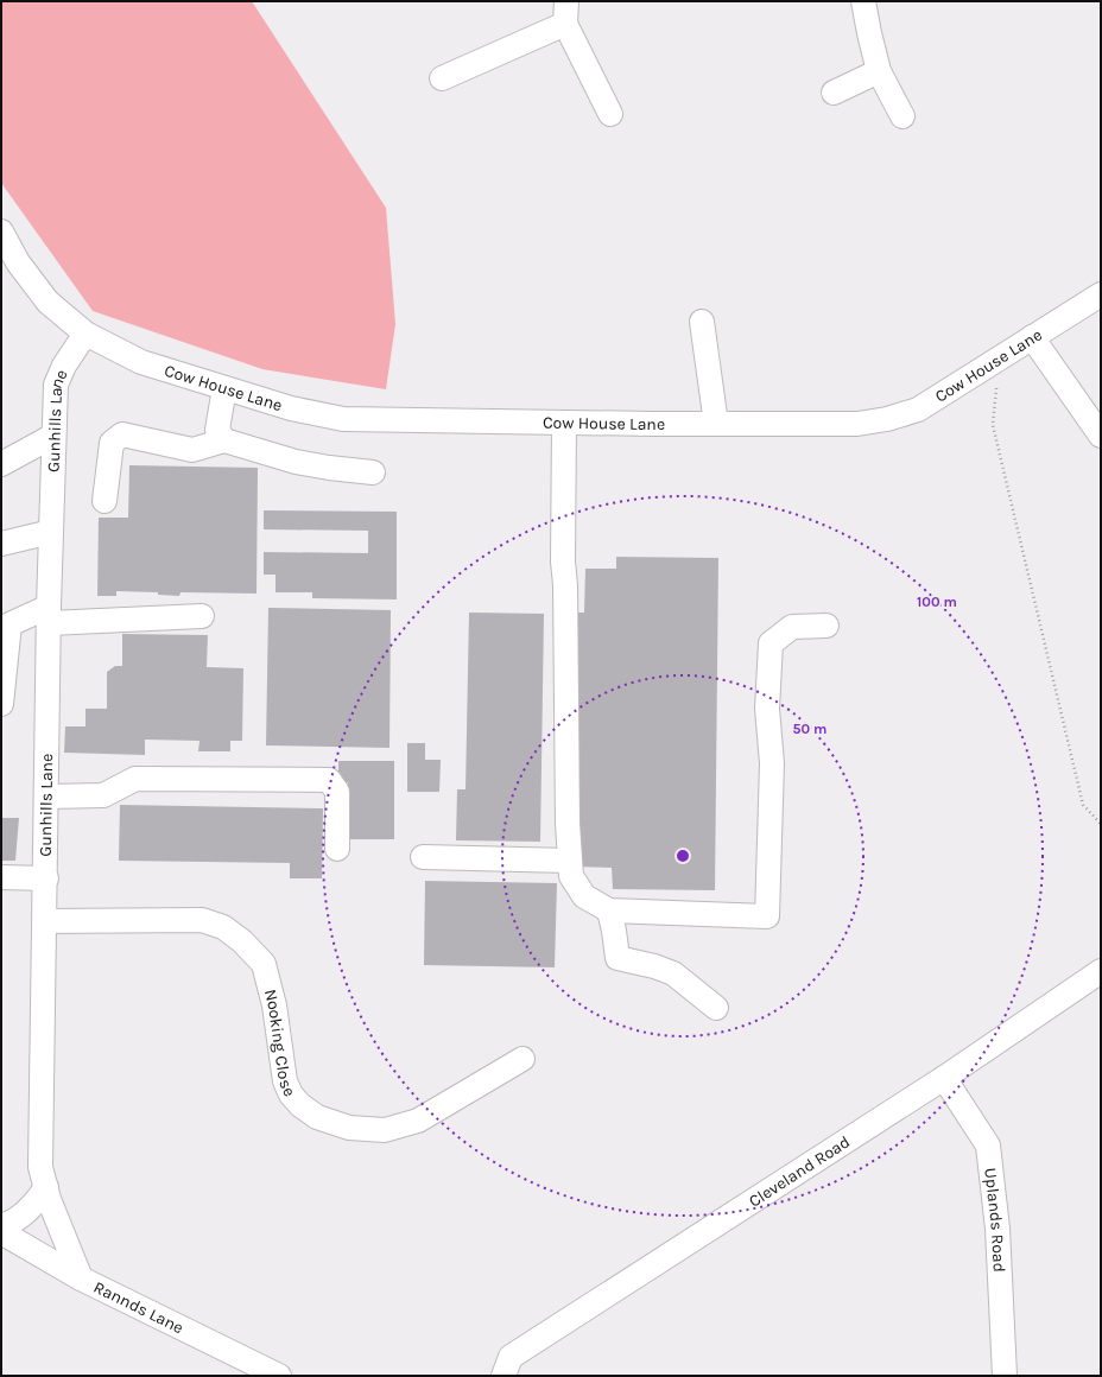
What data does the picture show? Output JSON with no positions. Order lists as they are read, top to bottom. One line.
{"streets":{"street":["Cow House Lane","Gunhills Lane","Nooking Close","Cleveland Road","Uplands Road","Rannds Lane"]},"crossings":[["Cow House Lane","Gunhills Lane"],["Gunhills Lane","Nooking Close"],["Gunhills Lane","Rannds Lane"],["Cleveland Road","Uplands Road"]],"rings":["100 m","50 m"]}
